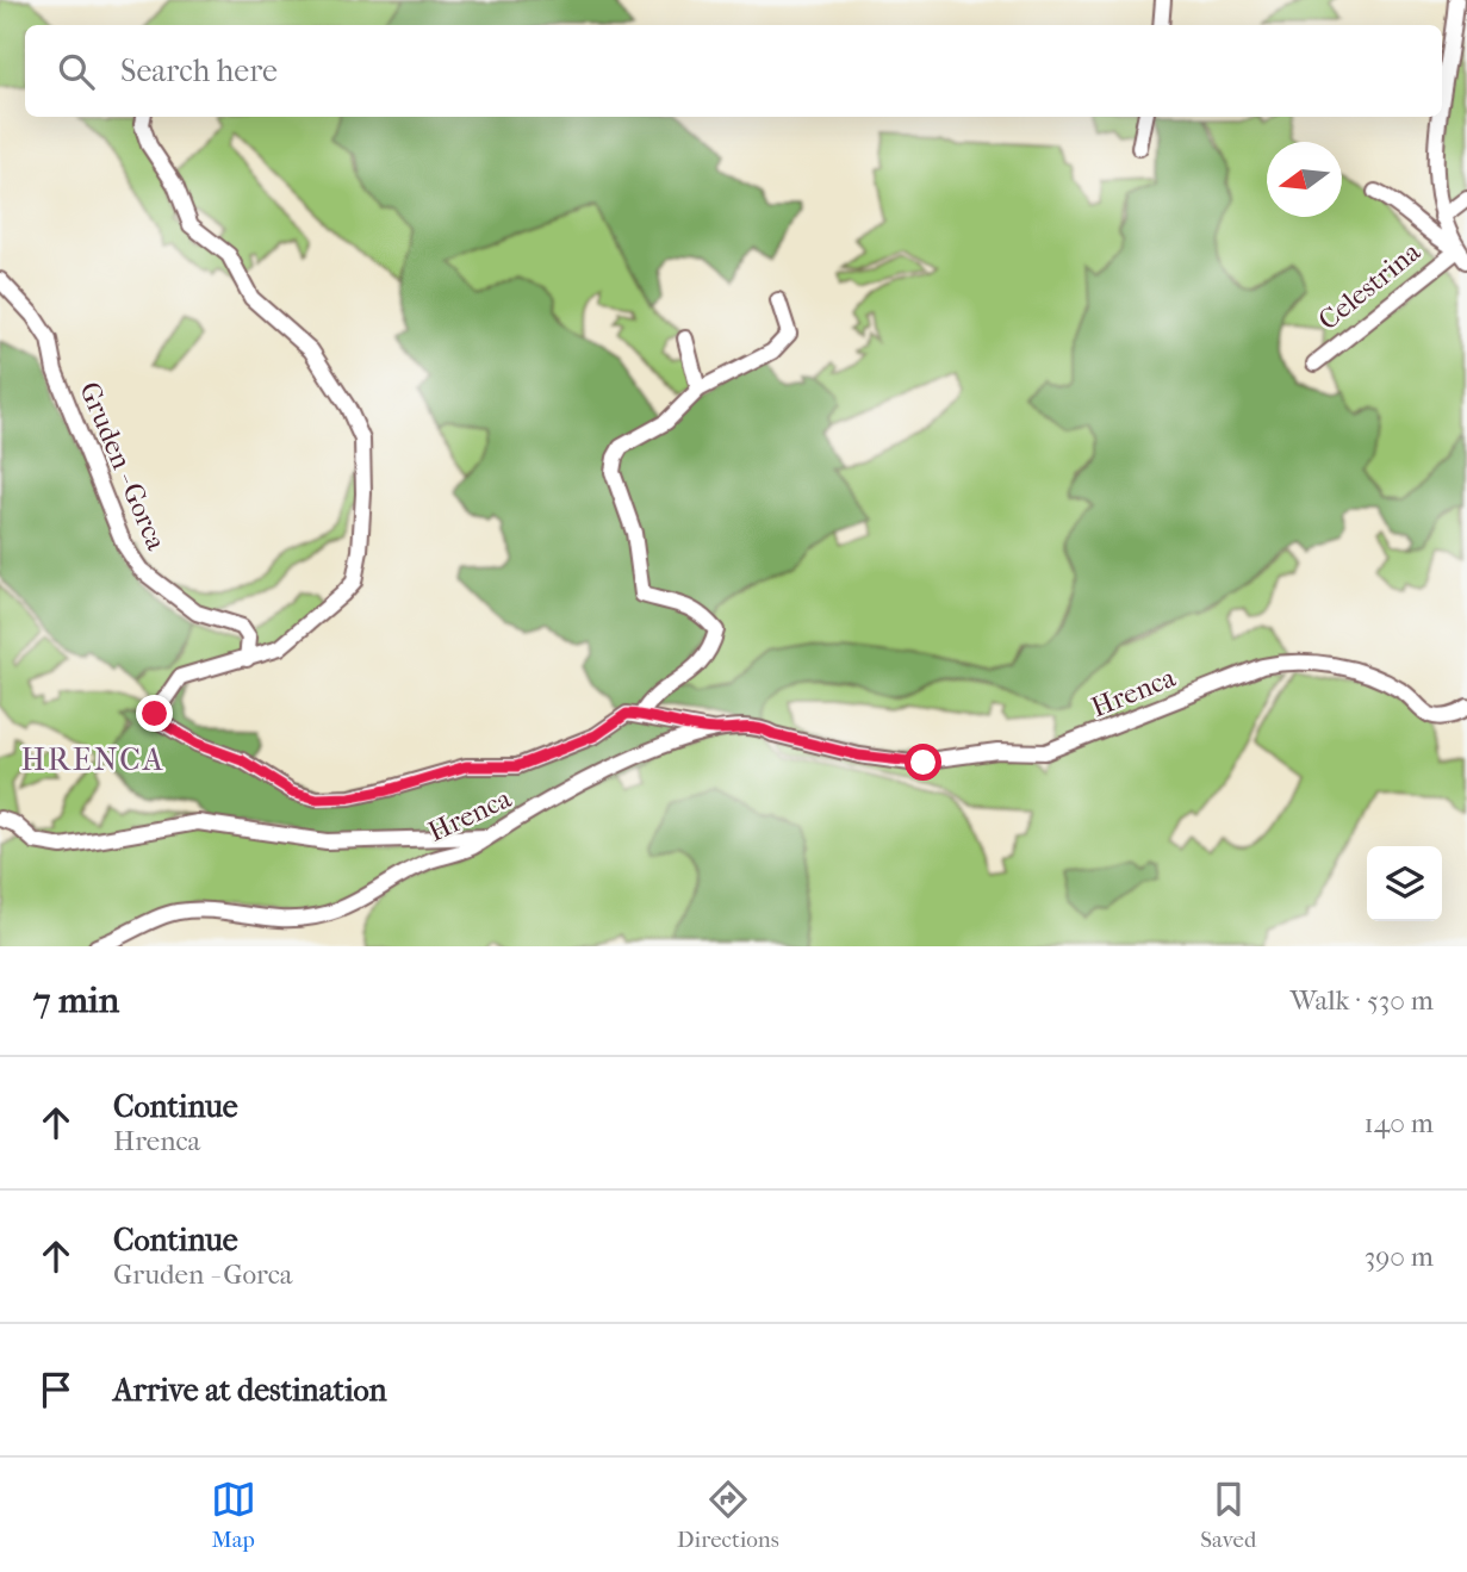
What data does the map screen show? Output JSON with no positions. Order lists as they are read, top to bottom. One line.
{"streets":{"street":["Celestrina","Gruden - Gorca","Hrenca"]},"districts":["HRENCA"],"north":"left","page":{"search":"Search here","heading":["7 min","Walk · 530 m"],"list":[["Continue","Hrenca","140 m"],["Continue","Gruden - Gorca","390 m"],"Arrive at destination"],"nav":["Map","Directions","Saved"]}}
